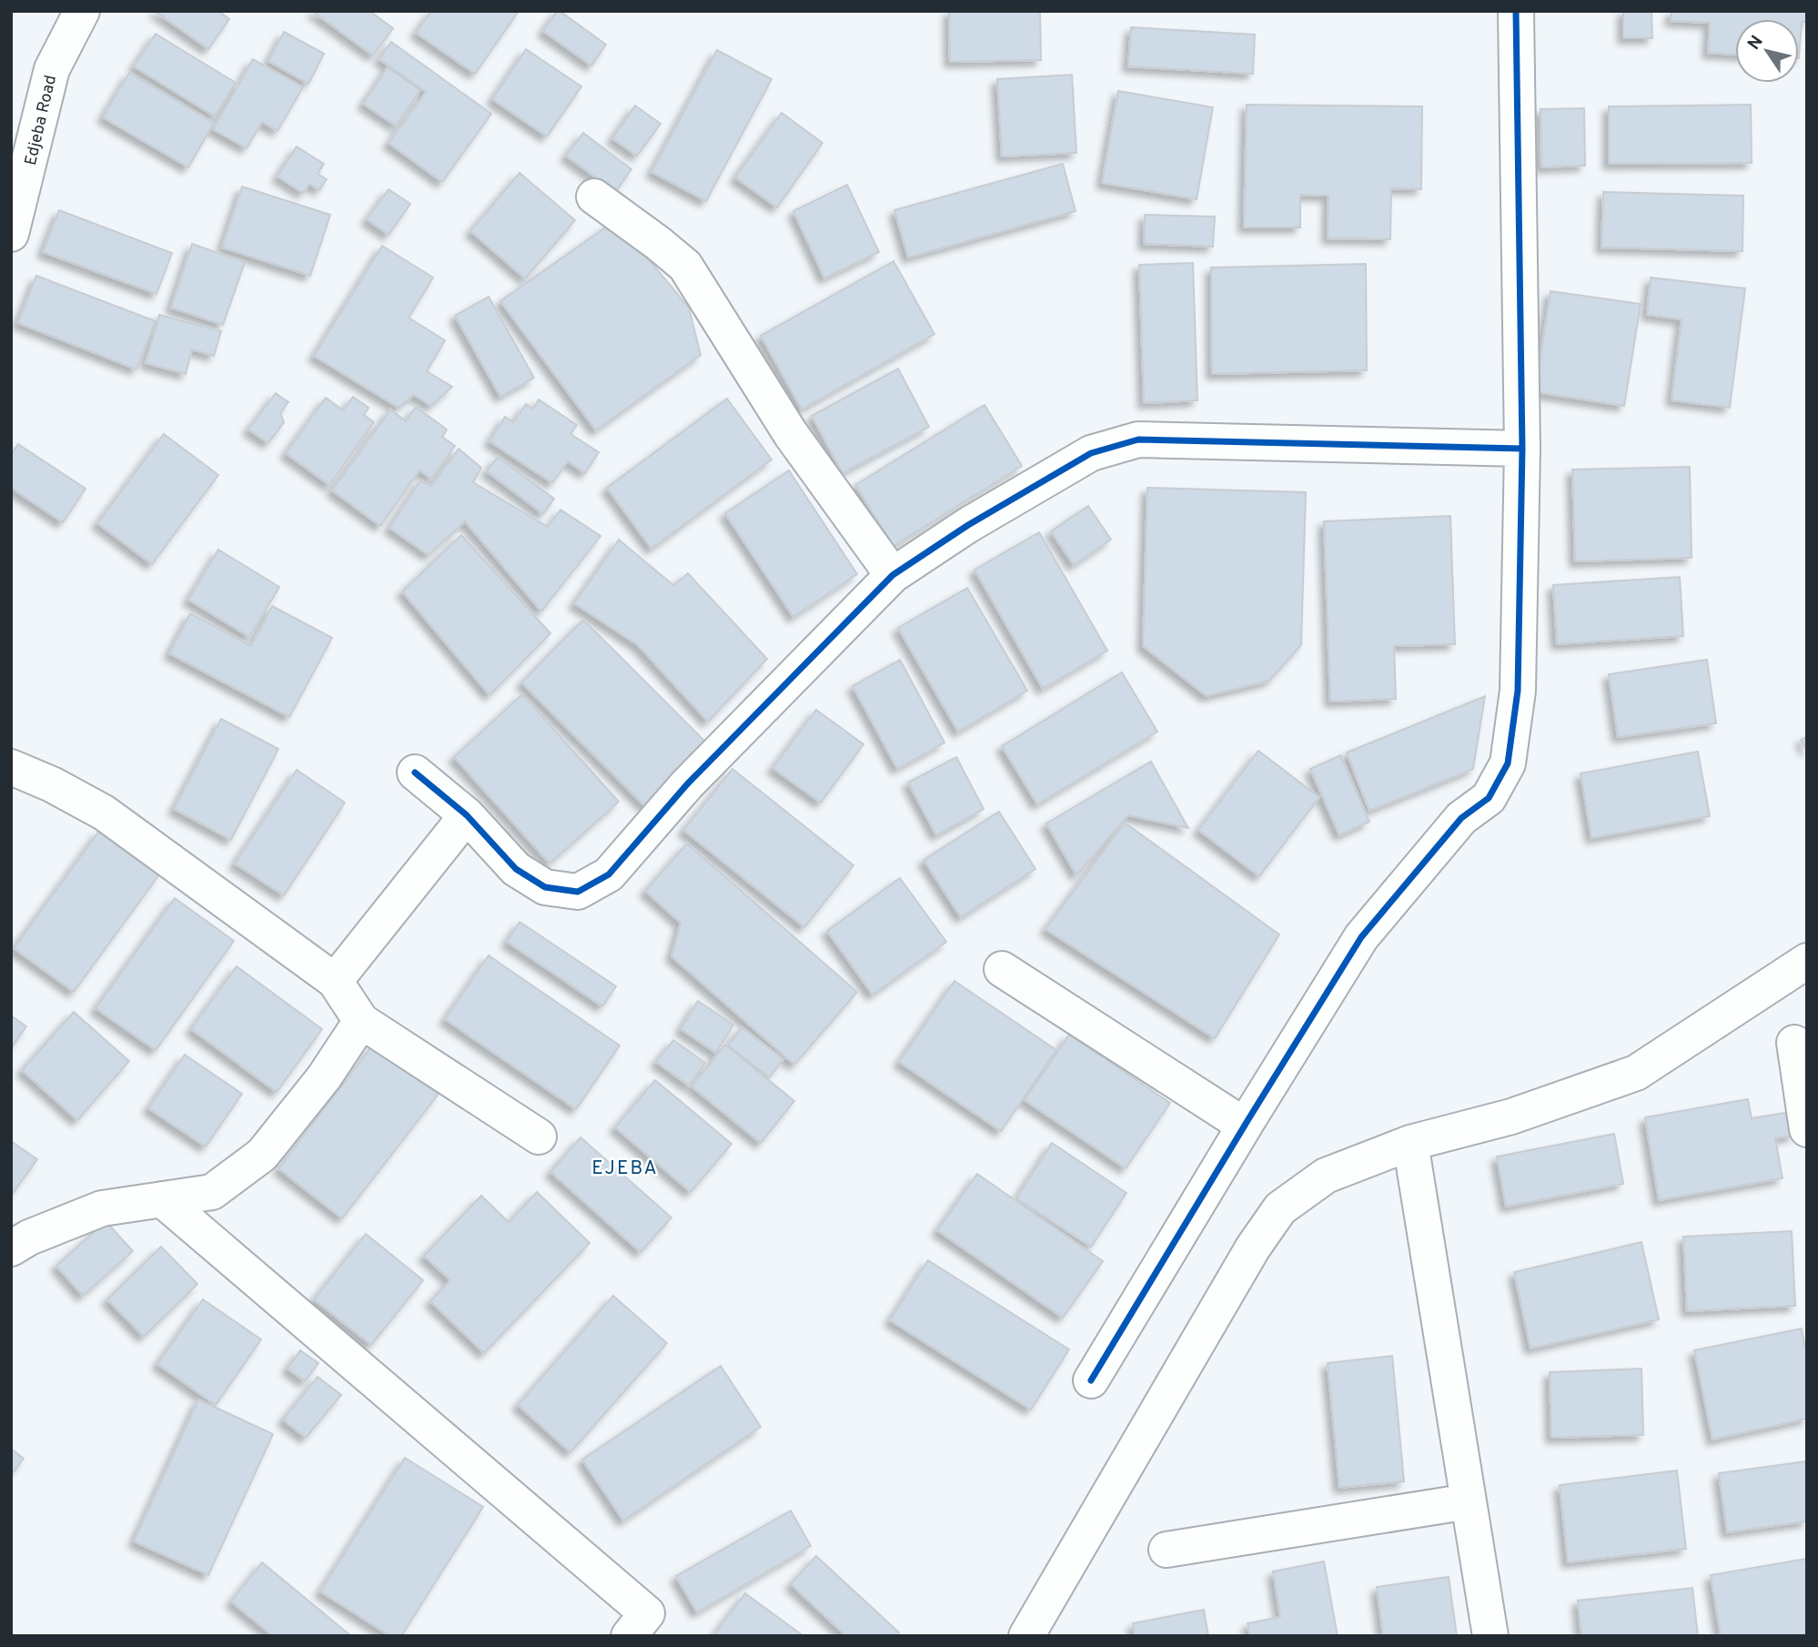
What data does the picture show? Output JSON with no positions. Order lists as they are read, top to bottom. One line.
{"streets":{"street":["Edjeba Road"]},"districts":["EJEBA"],"north":"top left"}
